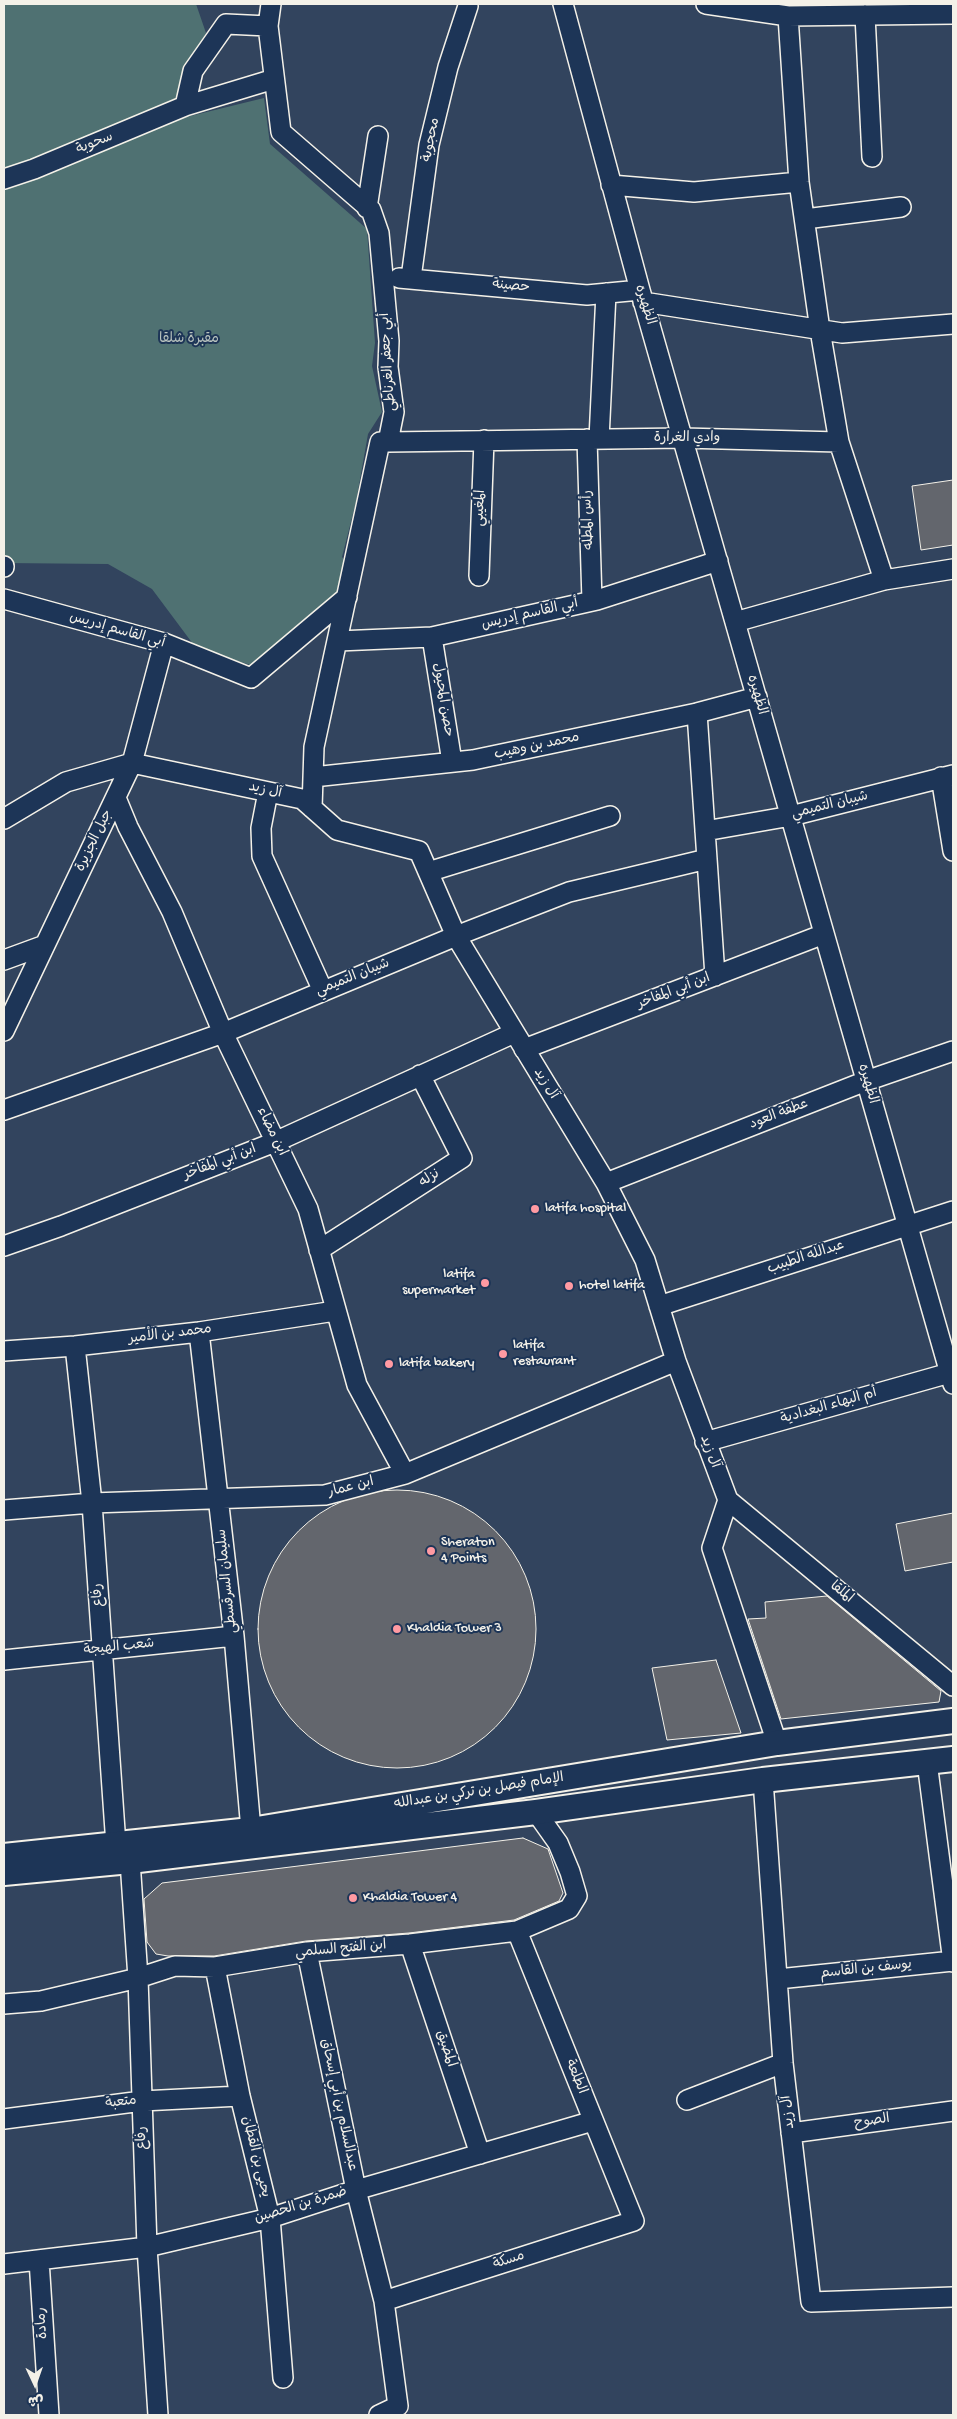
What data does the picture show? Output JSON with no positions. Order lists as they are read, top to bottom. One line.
{"streets":{"main road":["الإمام فيصل بن تركي بن عبدالله"],"street":["محجوبة","سحوبة","حصينة","الظهيره","أبي جعفر الغرناطي","وادي الغرارة","المغيبي","رأس المطله","أبي القاسم إدريس","حصن المحيول","محمد بن وهيب","آل زيد","شيبان التميمي","جبل الجزيرة","ابن أبي المفاخر","عطفة العود","ابن مضاء","نزله","عبدالله الطبيب","محمد بن الأمير","أم البهاء البغدادية","ابن عمار","سليمان السرقسطي","الملقا","رفاع","شعب الهيجة","ابن الفتح السلمي","يوسف بن القاسم","المضيق","الطلعة","متعبة","عبدالسلام بن أبي إسحاق","الصوح","يحيى بن القطان","ضمرة بن الحصين","مسكة","رمادة"]},"crossings":[["محجوبة","حصينة"],["سحوبة","أبي جعفر الغرناطي"],["حصينة","الظهيره"],["حصينة","أبي جعفر الغرناطي"],["حصينة","رأس المطله"],["الظهيره","وادي الغرارة"],["الظهيره","أبي القاسم إدريس"],["الظهيره","محمد بن وهيب"],["الظهيره","شيبان التميمي"],["الظهيره","ابن أبي المفاخر"],["الظهيره","عطفة العود"],["الظهيره","عبدالله الطبيب"],["الظهيره","أم البهاء البغدادية"],["أبي جعفر الغرناطي","وادي الغرارة"],["أبي جعفر الغرناطي","أبي القاسم إدريس"],["أبي جعفر الغرناطي","محمد بن وهيب"],["أبي جعفر الغرناطي","آل زيد"],["وادي الغرارة","المغيبي"],["وادي الغرارة","رأس المطله"],["رأس المطله","أبي القاسم إدريس"],["أبي القاسم إدريس","حصن المحيول"],["أبي القاسم إدريس","جبل الجزيرة"],["حصن المحيول","محمد بن وهيب"],["آل زيد","شيبان التميمي"],["آل زيد","جبل الجزيرة"],["آل زيد","ابن أبي المفاخر"],["آل زيد","عطفة العود"],["آل زيد","عبدالله الطبيب"],["آل زيد","أم البهاء البغدادية"],["آل زيد","ابن عمار"],["آل زيد","الملقا"],["آل زيد","الإمام فيصل بن تركي بن عبدالله"],["آل زيد","يوسف بن القاسم"],["آل زيد","الصوح"],["شيبان التميمي","ابن مضاء"],["جبل الجزيرة","ابن مضاء"],["ابن أبي المفاخر","ابن مضاء"],["ابن أبي المفاخر","نزله"],["ابن مضاء","نزله"],["ابن مضاء","محمد بن الأمير"],["ابن مضاء","ابن عمار"],["محمد بن الأمير","سليمان السرقسطي"],["محمد بن الأمير","رفاع"],["ابن عمار","سليمان السرقسطي"],["ابن عمار","رفاع"],["سليمان السرقسطي","شعب الهيجة"],["سليمان السرقسطي","الإمام فيصل بن تركي بن عبدالله"],["رفاع","شعب الهيجة"],["رفاع","الإمام فيصل بن تركي بن عبدالله"],["رفاع","ابن الفتح السلمي"],["رفاع","متعبة"],["رفاع","ضمرة بن الحصين"],["الإمام فيصل بن تركي بن عبدالله","ابن الفتح السلمي"],["ابن الفتح السلمي","المضيق"],["ابن الفتح السلمي","الطلعة"],["ابن الفتح السلمي","عبدالسلام بن أبي إسحاق"],["ابن الفتح السلمي","يحيى بن القطان"],["المضيق","ضمرة بن الحصين"],["الطلعة","ضمرة بن الحصين"],["الطلعة","مسكة"],["متعبة","يحيى بن القطان"],["عبدالسلام بن أبي إسحاق","ضمرة بن الحصين"],["عبدالسلام بن أبي إسحاق","مسكة"],["يحيى بن القطان","ضمرة بن الحصين"],["ضمرة بن الحصين","رمادة"]],"parks":["مقبرة شلقا"],"places":["latifa hospital","latifa supermarket","hotel latifa","latifa restaurant","latifa bakery","Sheraton 4 Points","Khaldia Tower 3","Khaldia Tower 4"],"north":"bottom"}
